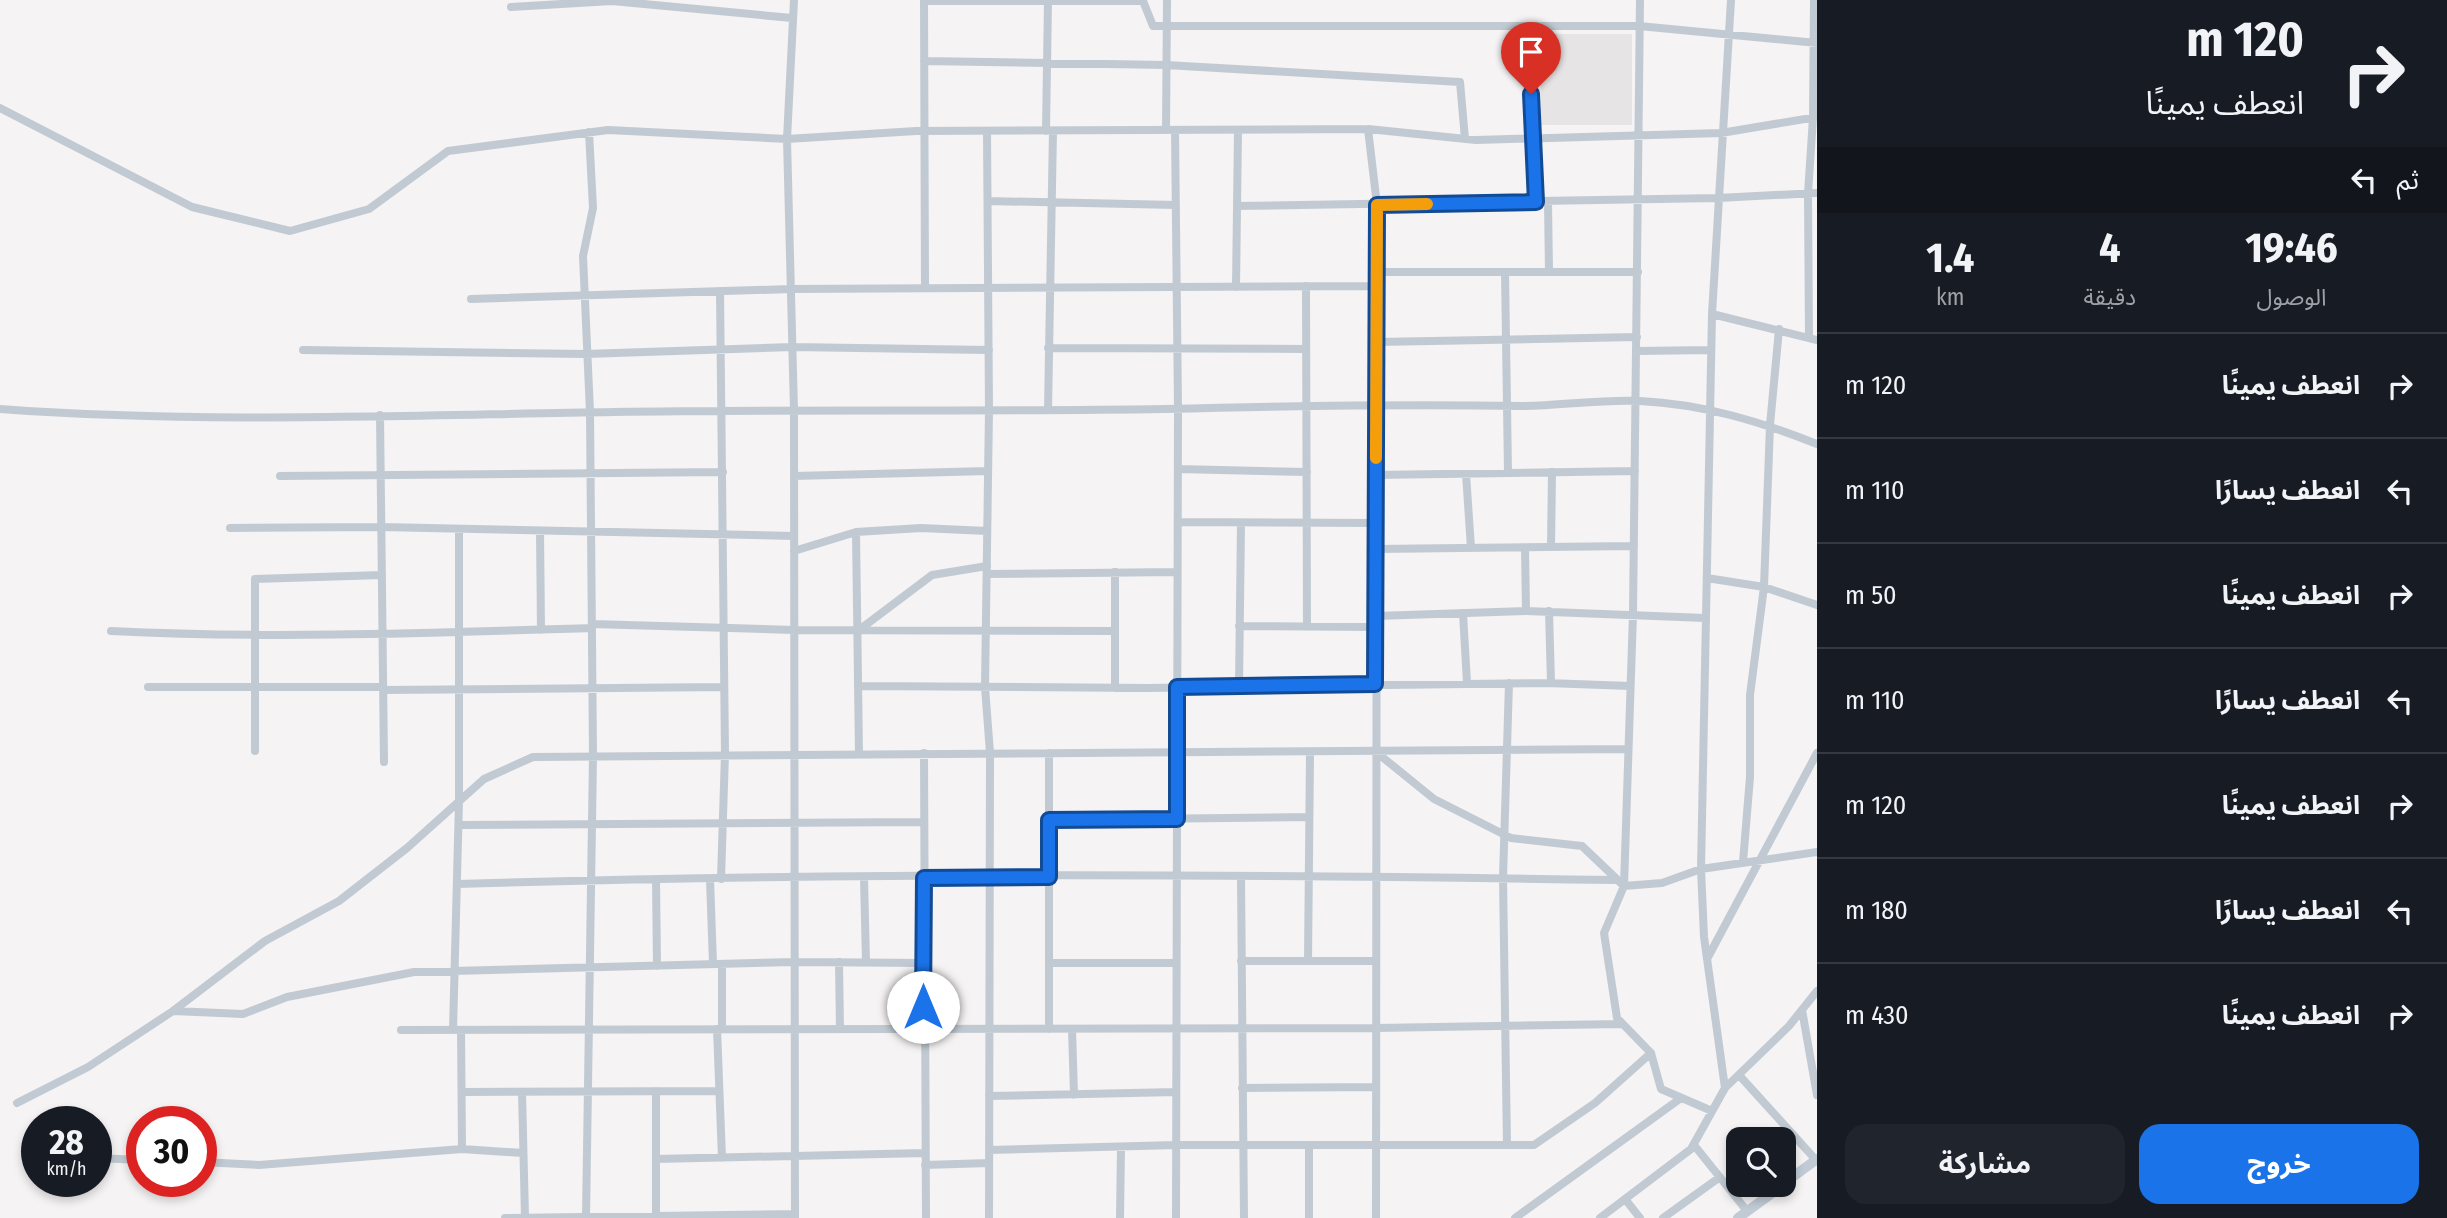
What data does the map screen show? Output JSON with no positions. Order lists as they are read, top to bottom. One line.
{"page":{"turn":["120 m","انعطف يمينًا"],"then":"ثم","eta":["19:46","الوصول","4","دقيقة","1.4","km"],"list":[{"name":"انعطف يمينًا","value":"120 m"},{"name":"انعطف يسارًا","value":"110 m"},{"name":"انعطف يمينًا","value":"50 m"},{"name":"انعطف يسارًا","value":"110 m"},{"name":"انعطف يمينًا","value":"120 m"},{"name":"انعطف يسارًا","value":"180 m"},{"name":"انعطف يمينًا","value":"430 m"}],"speed":"28 km/h","limit":"30","buttons":["خروج","مشاركة"]}}
